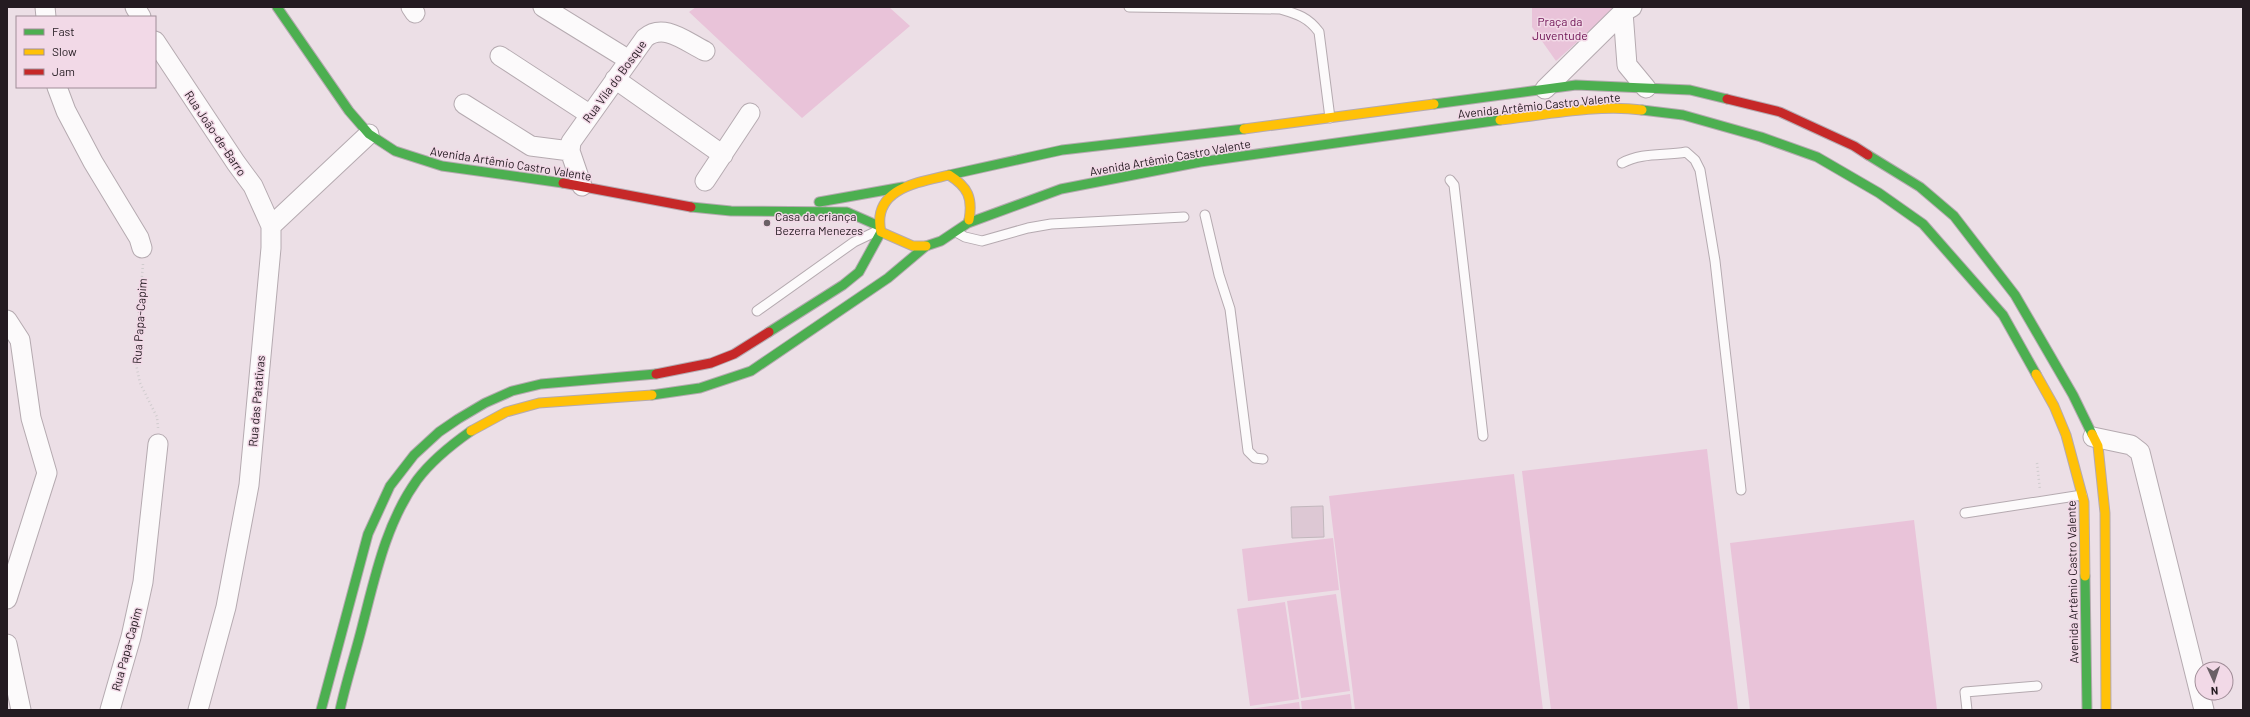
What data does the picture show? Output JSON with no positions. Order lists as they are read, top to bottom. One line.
{"streets":{"main road":["Avenida Artêmio Castro Valente"],"street":["Rua Vila do Bosque","Rua João-de-Barro","Rua Papa-Capim","Rua das Patativas"]},"crossings":[["Rua João-de-Barro","Rua das Patativas"]],"parks":["Praça da Juventude"],"places":["Casa da criança Bezerra Menezes"],"legend":["Fast","Slow","Jam"],"north":"bottom"}
